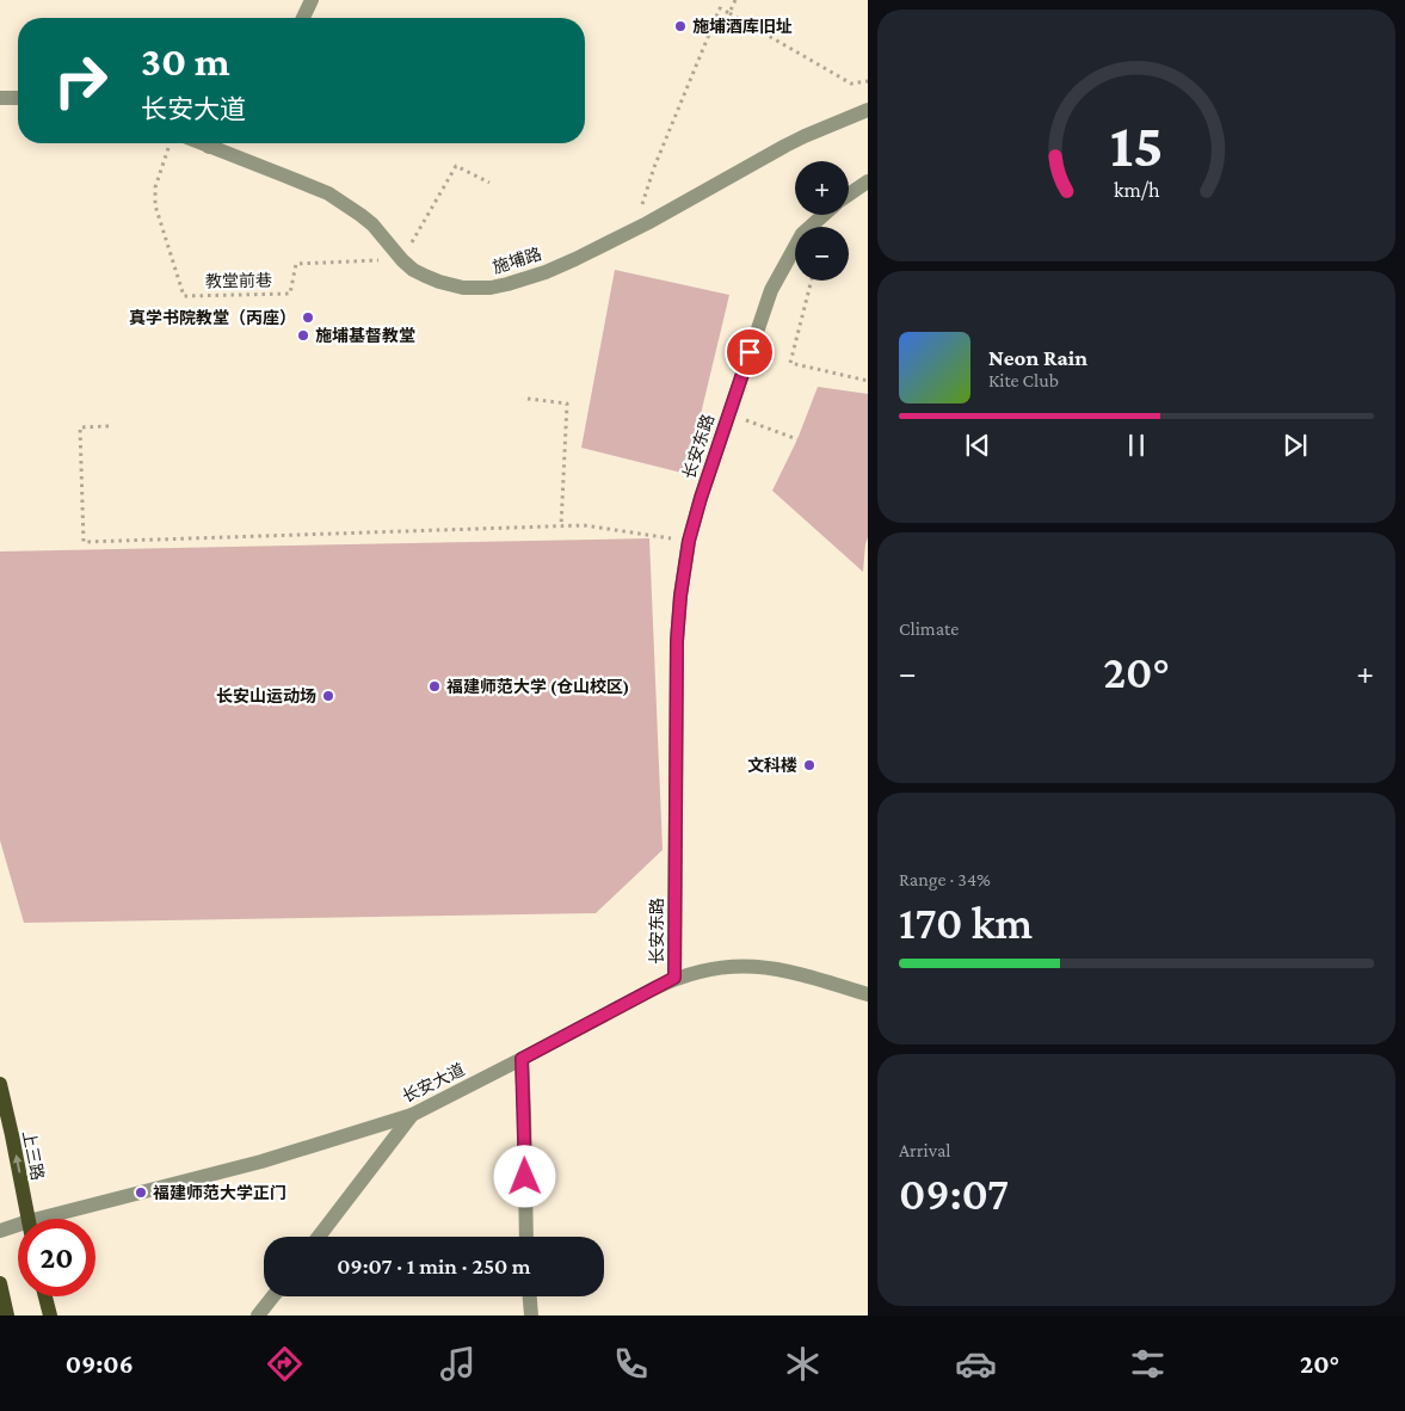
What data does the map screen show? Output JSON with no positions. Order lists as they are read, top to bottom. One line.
{"streets":{"main road":["上三路"],"street":["施埔路","长安东路","长安大道"],"path":["教堂前巷"]},"crossings":[["施埔路","教堂前巷"],["长安东路","长安大道"]],"one_way":["上三路"],"places":["施埔酒库旧址","真学书院教堂（丙座）","施埔基督教堂","福建师范大学 (仓山校区)","长安山运动场","文科楼","福建师范大学正门"],"page":{"turn":["30 m","长安大道"],"map_buttons":["+","−"],"song":["Neon Rain","Kite Club"],"tile":["Climate",["Range · 34%","170 km"],["Arrival","09:07"]],"heat":["−","20°","+"],"limit":"20","trip":"09:07 · 1 min · 250 m","tabs":["09:06","20°"],"gauge":["15","km/h"]}}
